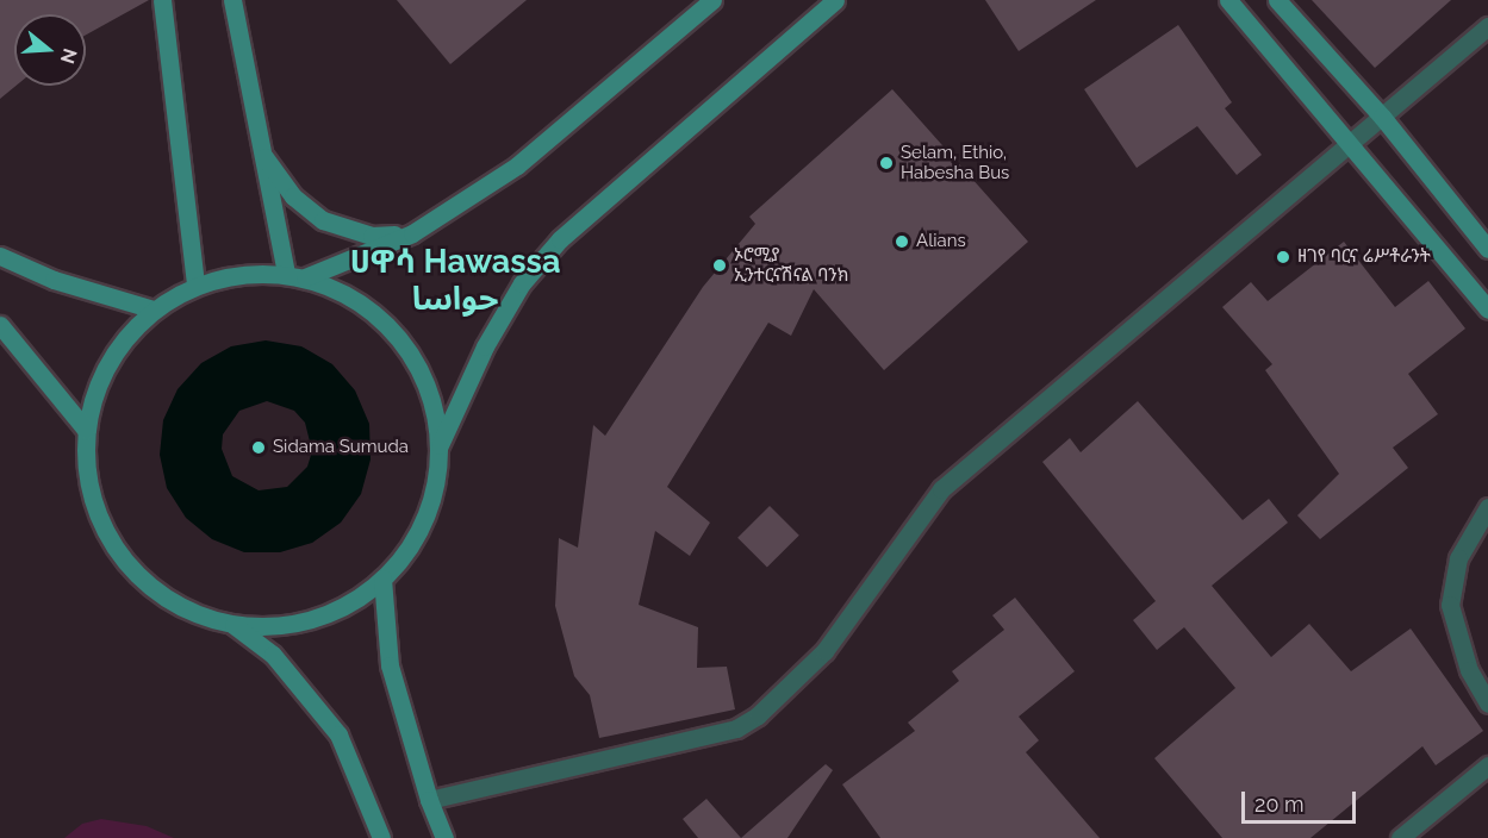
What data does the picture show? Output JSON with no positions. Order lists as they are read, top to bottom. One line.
{"districts":["ሀዋሳ Hawassa حواسا"],"places":["Selam, Ethio, Habesha Bus","Alians","ዘገየ ባርና ሬሥቶራንት","ኦሮሚያ ኢንተርናሽናል ባንክ","Sidama Sumuda"],"scale_bar":"20 m","north":"right"}
